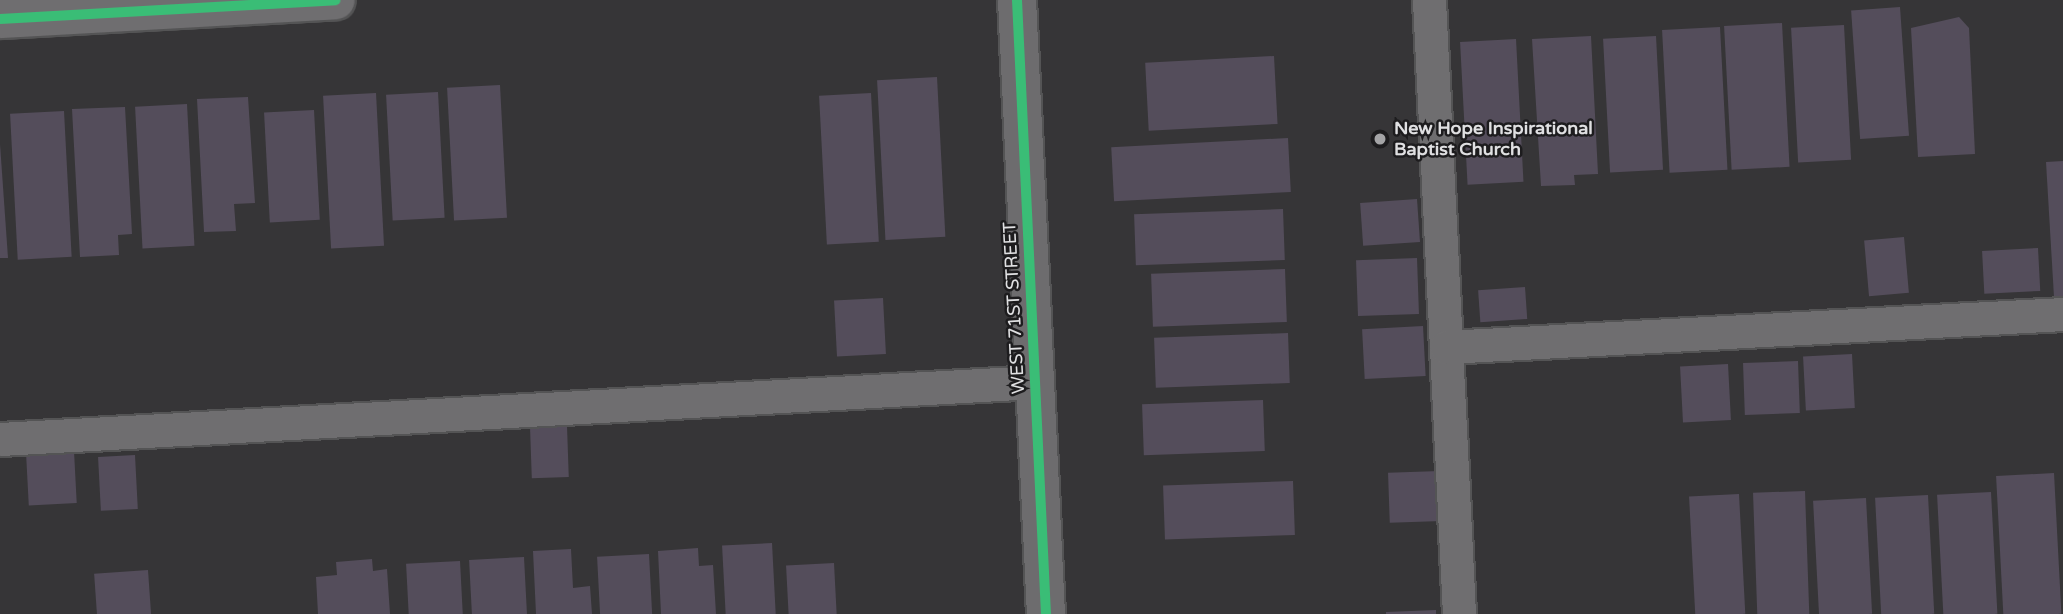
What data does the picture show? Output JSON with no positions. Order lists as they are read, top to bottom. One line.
{"streets":{"main road":["WEST 71ST STREET"]},"places":["New Hope Inspirational Baptist Church"]}
